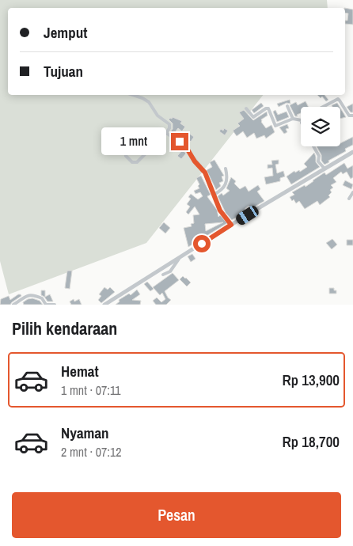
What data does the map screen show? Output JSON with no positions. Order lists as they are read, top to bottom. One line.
{"page":{"banner":["Jemput","Tujuan"],"bubble":"1 mnt","heading":"Pilih kendaraan","list":[{"name":"Hemat","note":"1 mnt · 07:11","value":"Rp 13,900"},{"name":"Nyaman","note":"2 mnt · 07:12","value":"Rp 18,700"}],"buttons":"Pesan"}}
